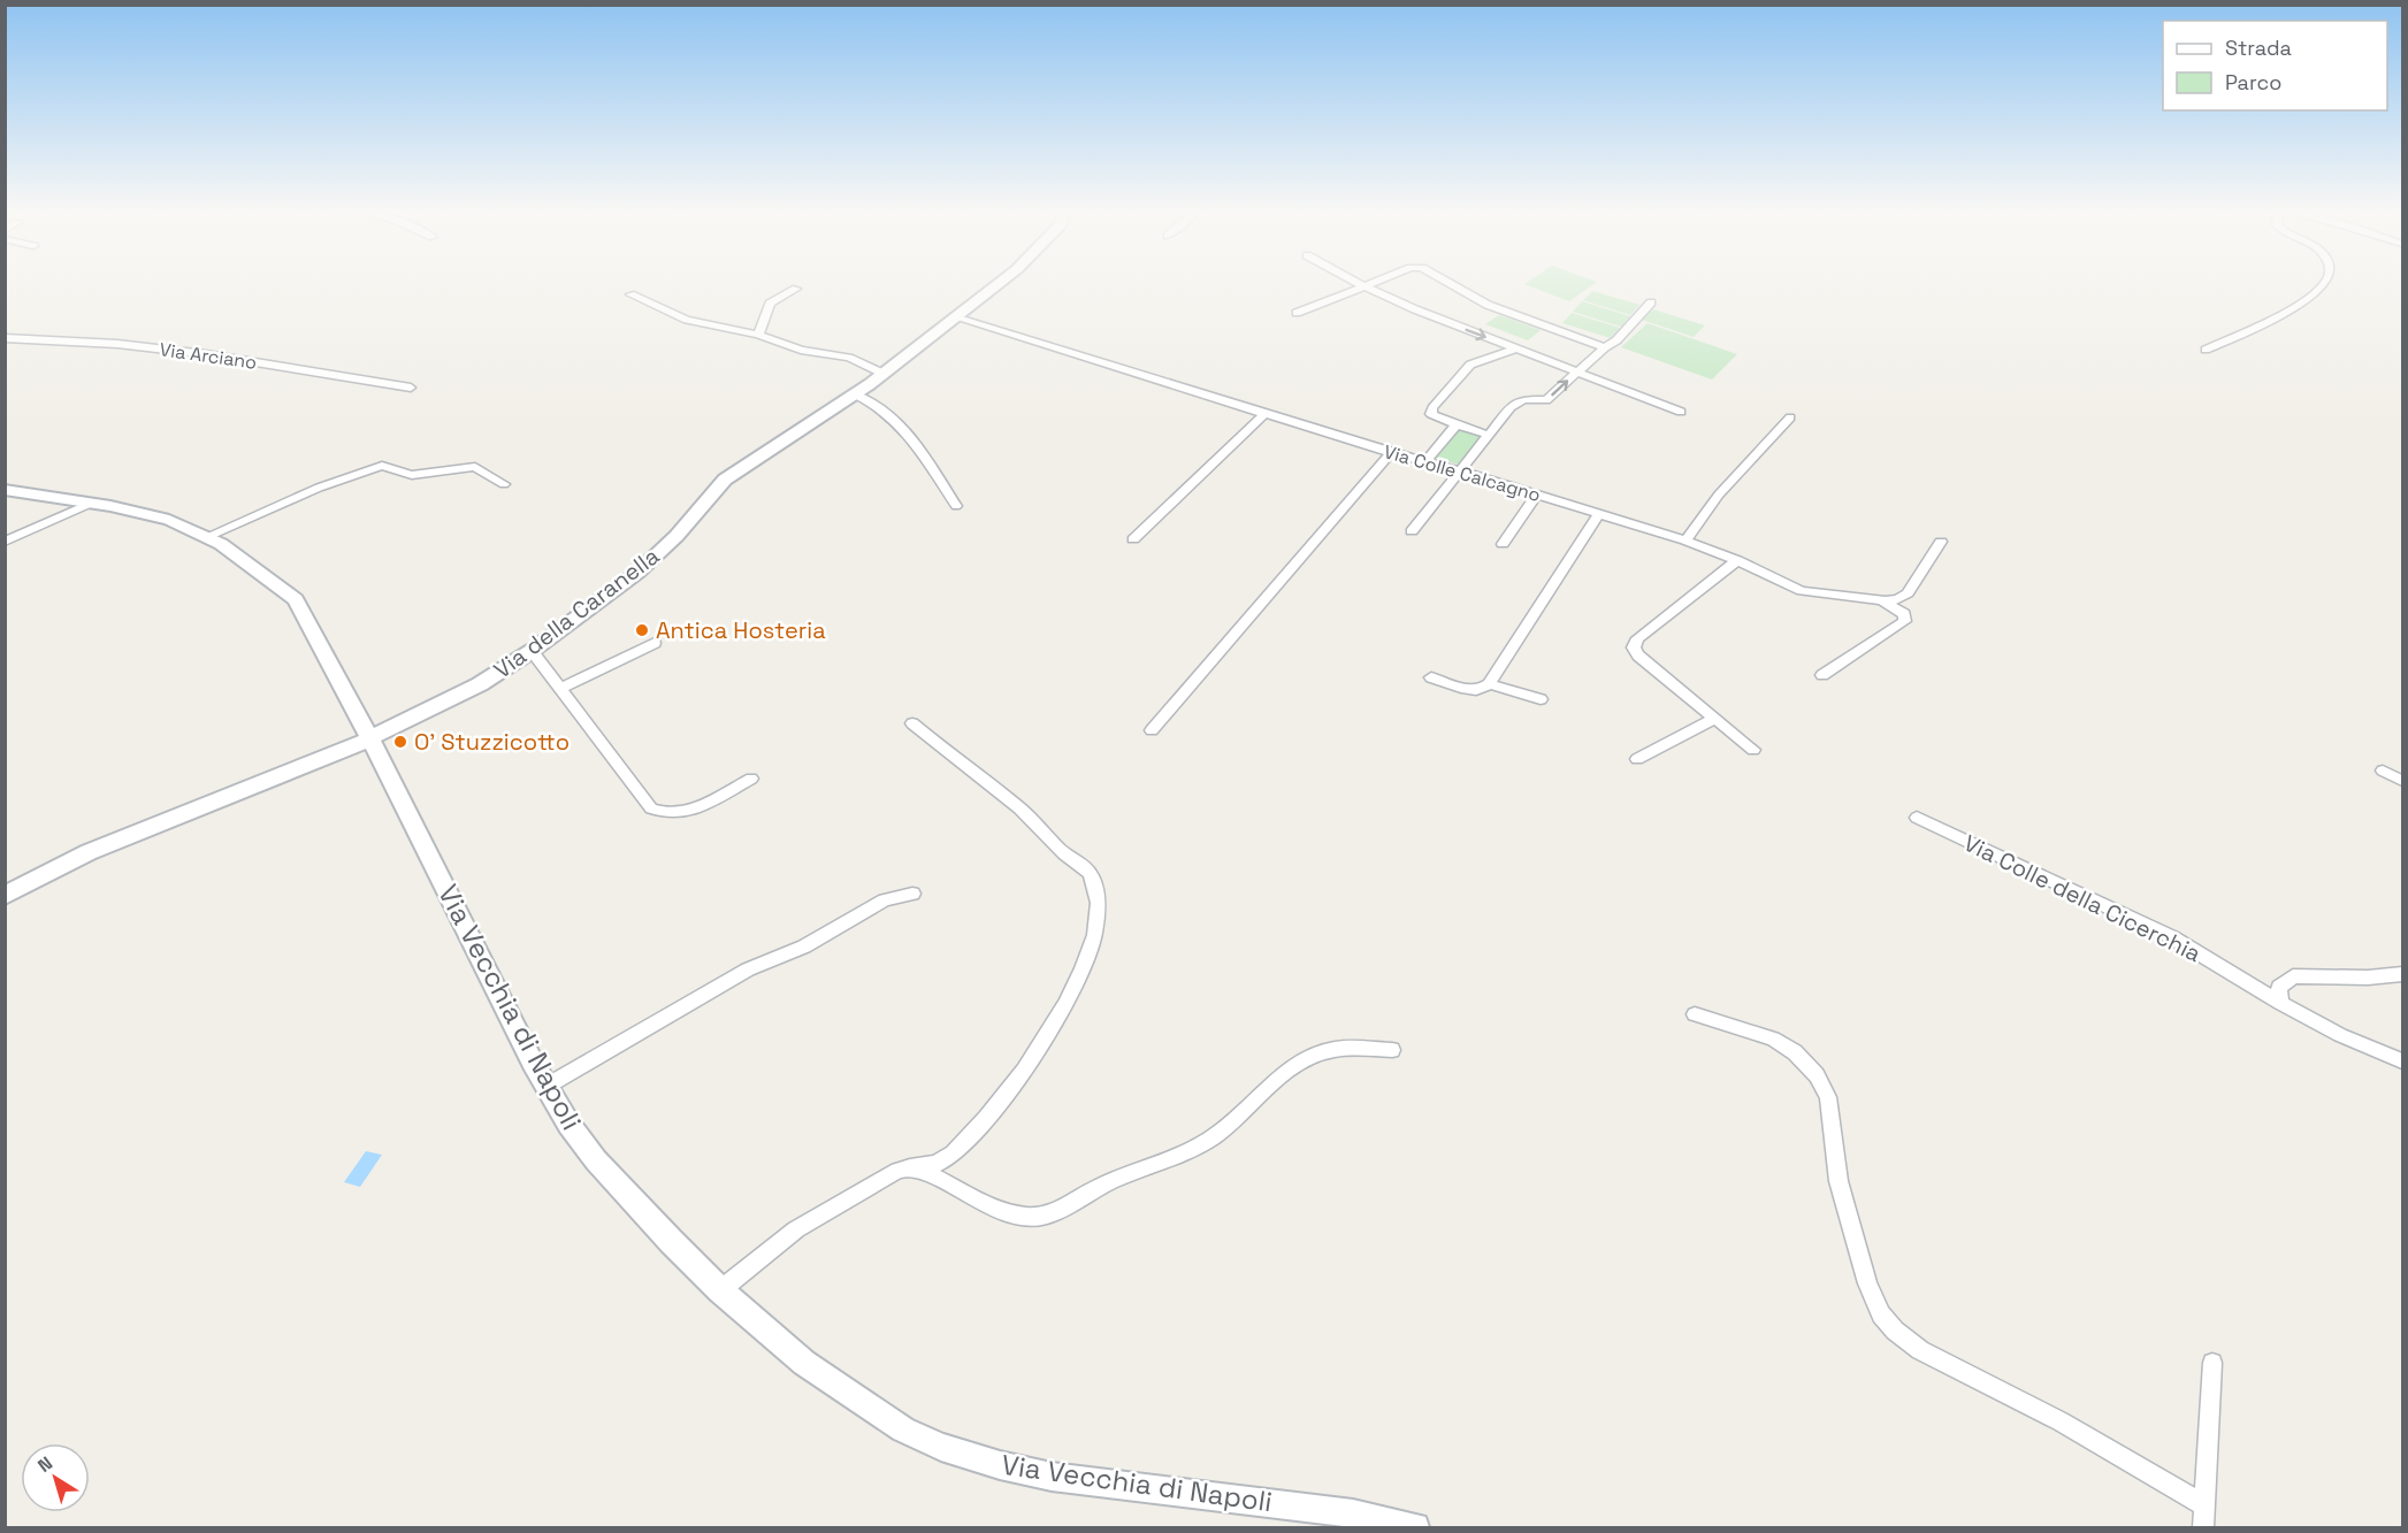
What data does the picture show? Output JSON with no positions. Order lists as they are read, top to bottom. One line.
{"streets":{"street":["Via Arciano","Via Colle Calcagno","Via della Caranella","Via Colle della Cicerchia","Via Vecchia di Napoli"]},"crossings":[["Via Colle Calcagno","Via della Caranella"],["Via della Caranella","Via Vecchia di Napoli"]],"places":["Antica Hosteria","O' Stuzzicotto"],"legend":["Strada","Parco"],"north":"top left"}
